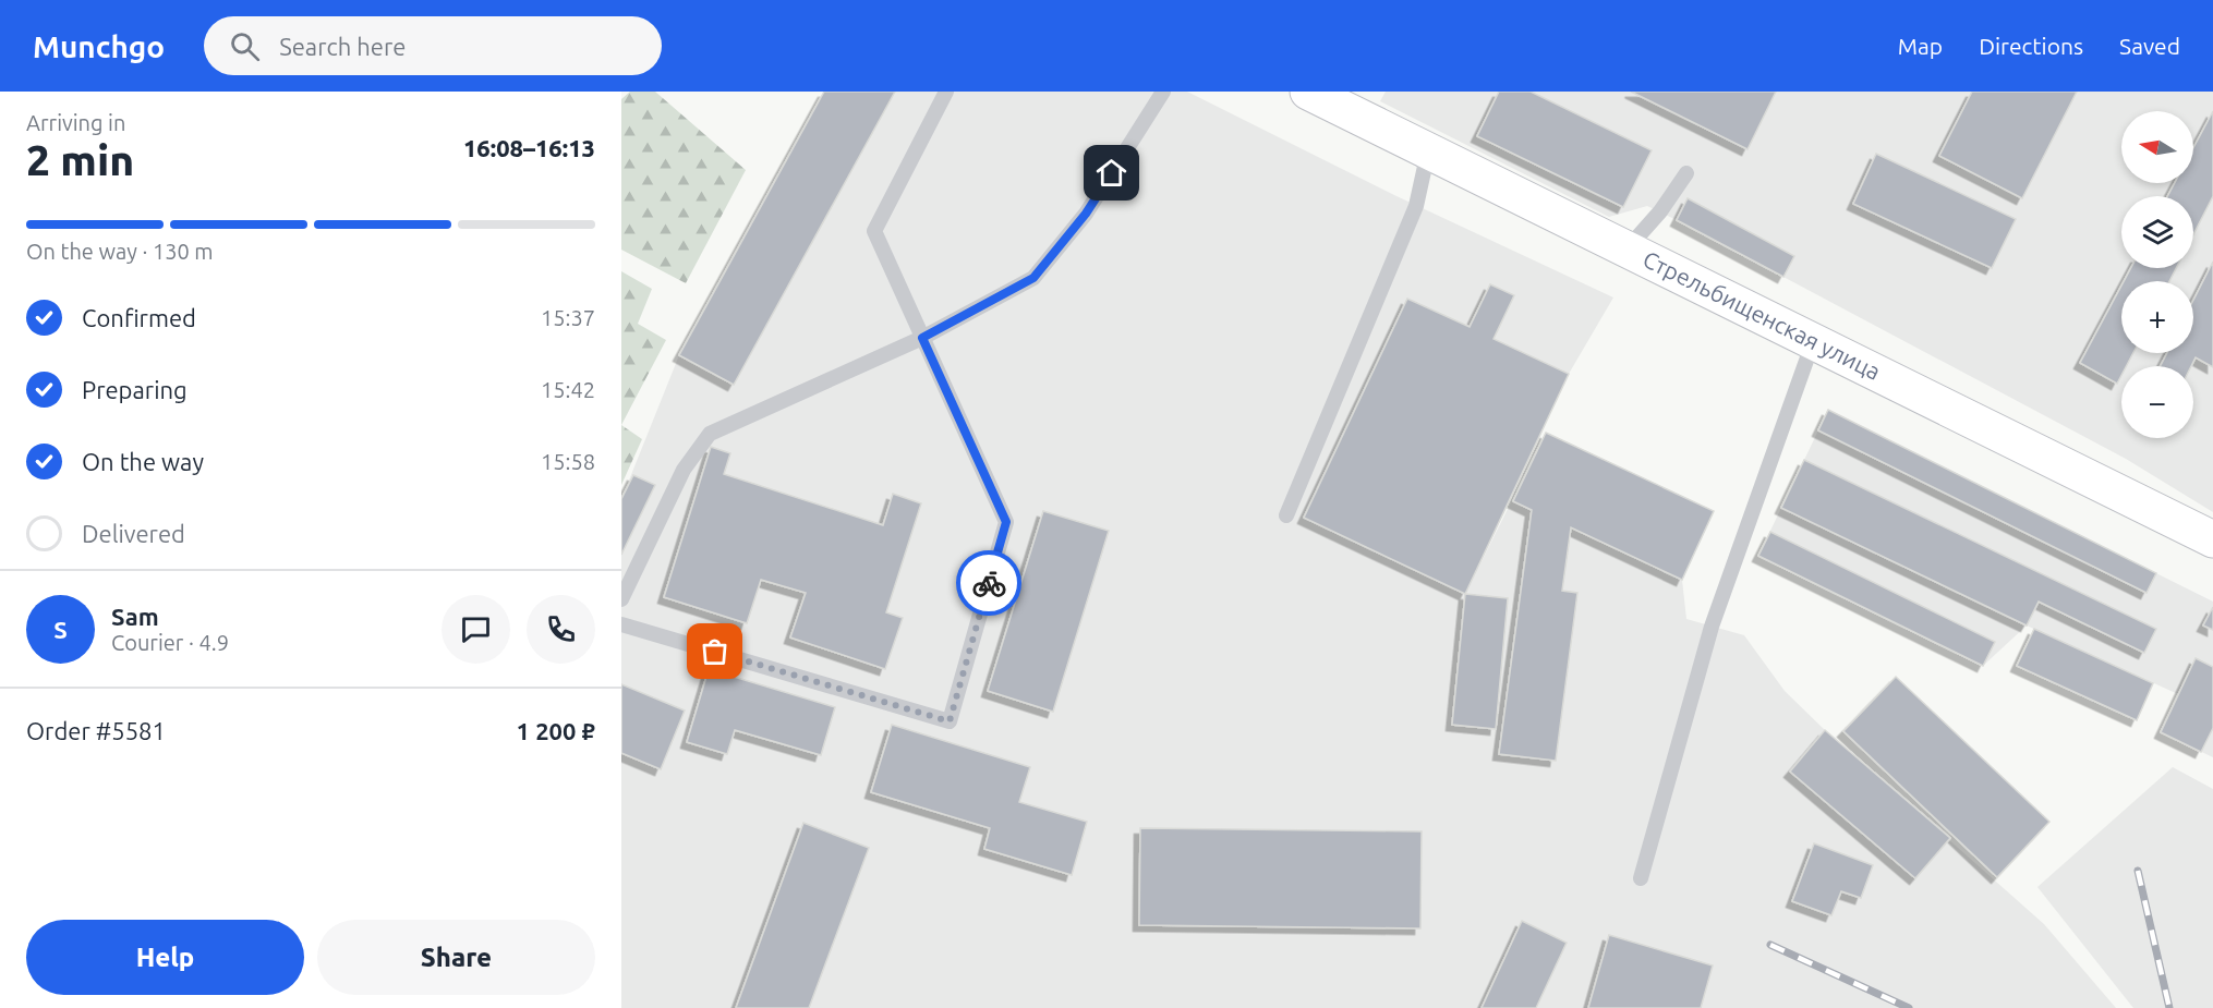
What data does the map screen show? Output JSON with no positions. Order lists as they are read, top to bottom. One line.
{"streets":{"main road":["Стрельбищенская улица"]},"north":"left","page":{"header":"Munchgo","search":"Search here","nav":["Map","Directions","Saved"],"heading":["2 min","Arriving in","16:08–16:13"],"panel":["Sam","Courier · 4.9","Order #5581","1 200 ₽"],"map_buttons":["+","−"],"bar":"On the way · 130 m","list":[["Confirmed","15:37"],["Preparing","15:42"],["On the way","15:58"],"Delivered"],"round":"S","buttons":["Help","Share"]}}
